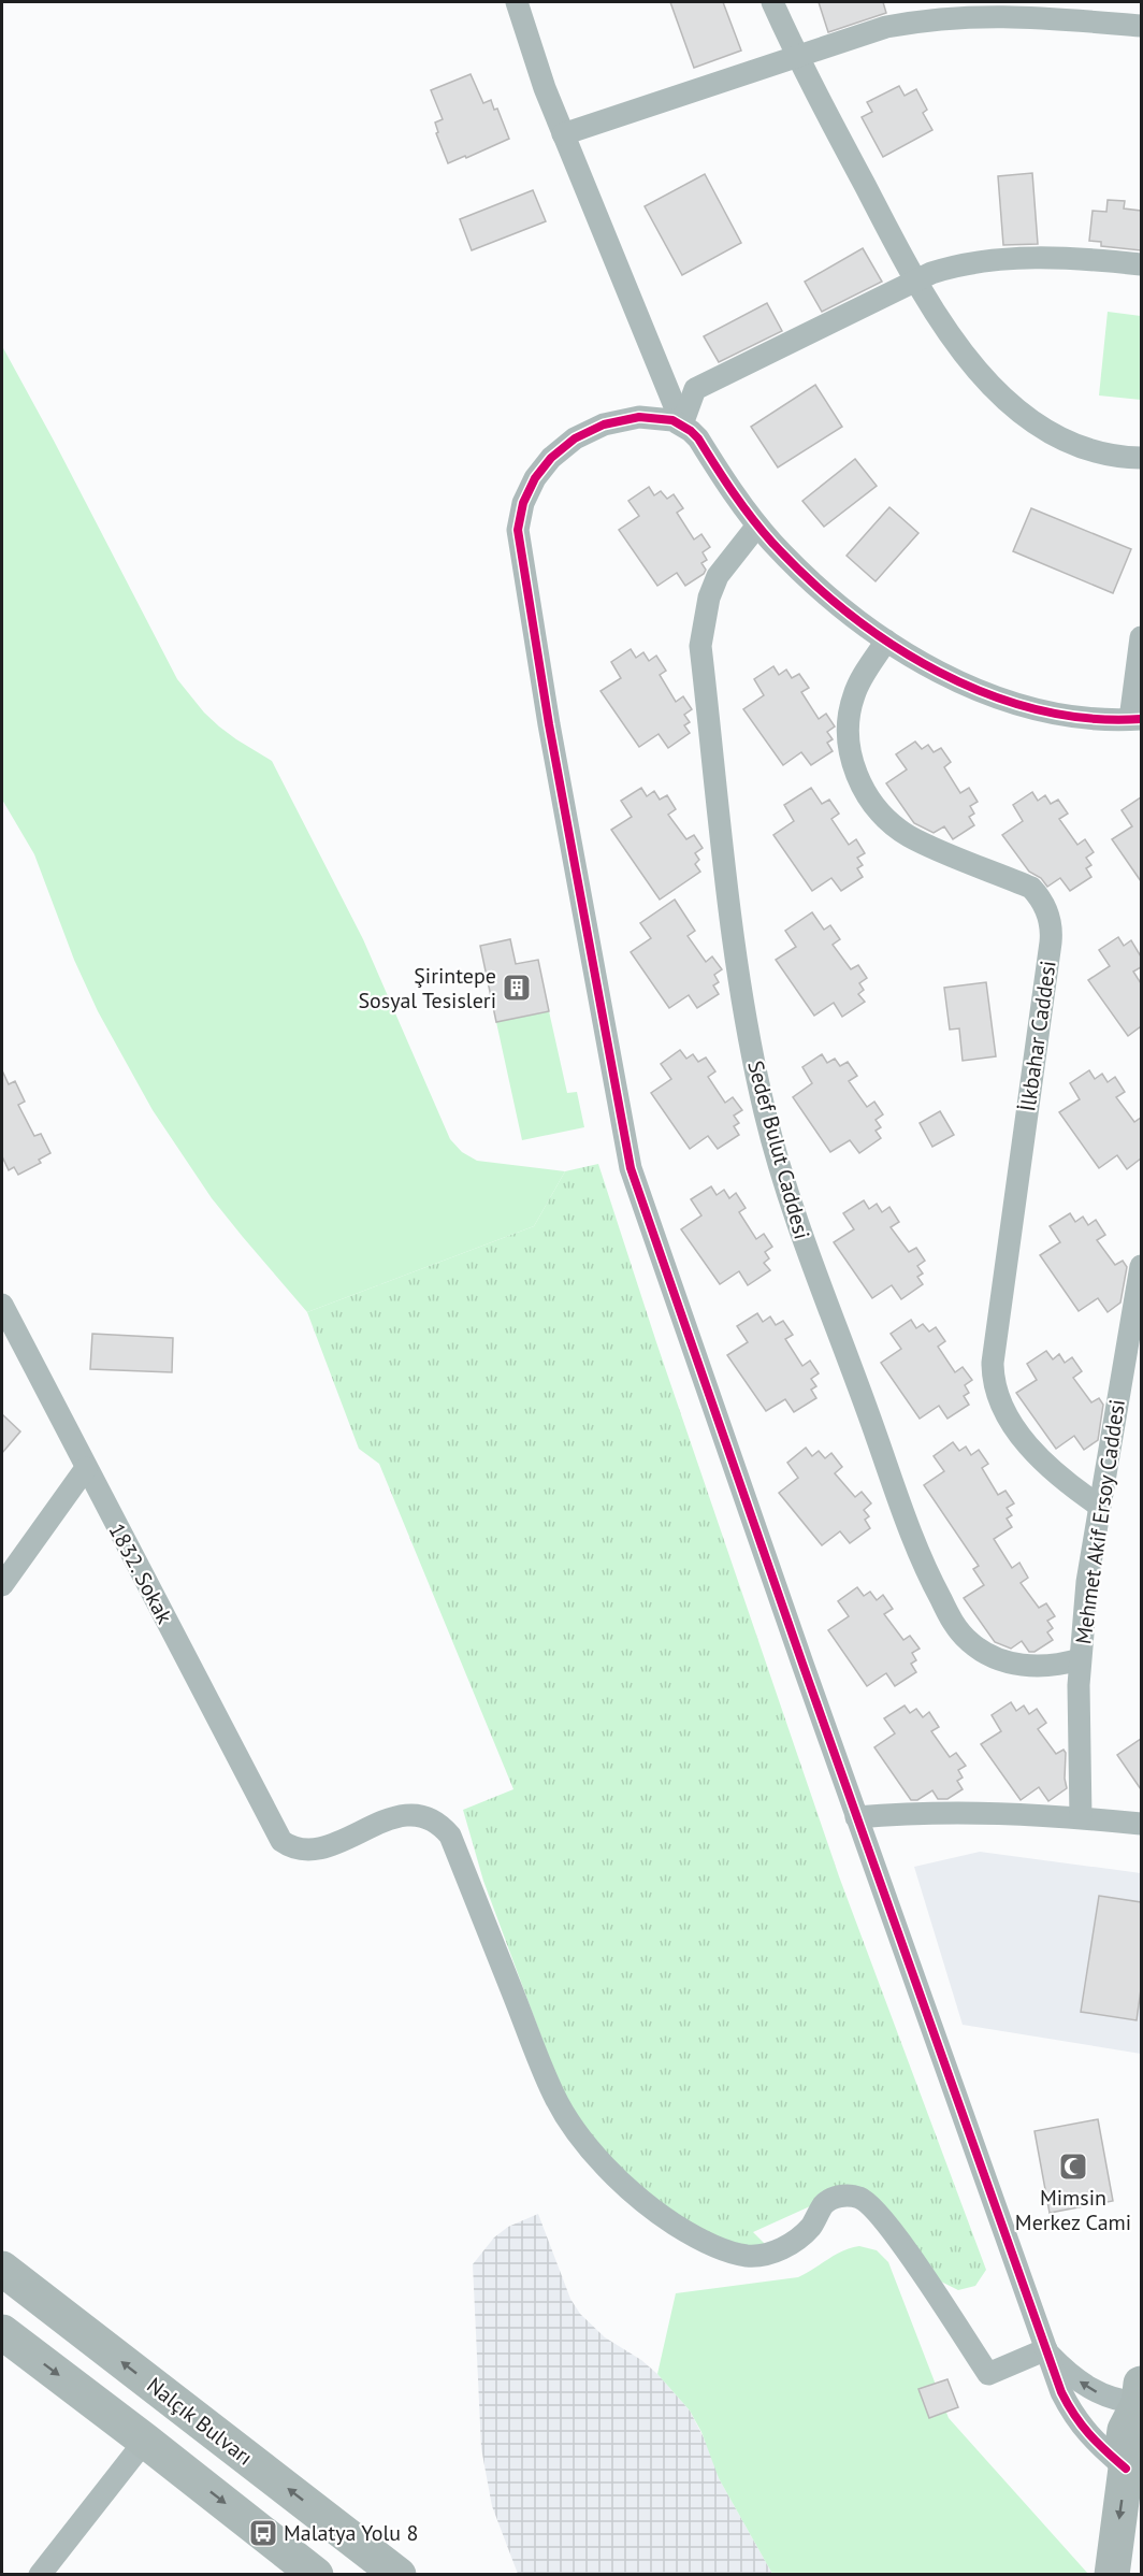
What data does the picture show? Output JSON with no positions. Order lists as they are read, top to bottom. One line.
{"streets":{"highway":["Nalçık Bulvarı"],"street":["İlkbahar Caddesi","Sedef Bulut Caddesi","Mehmet Akif Ersoy Caddesi","1832. Sokak"]},"crossings":[["İlkbahar Caddesi","Mehmet Akif Ersoy Caddesi"],["Sedef Bulut Caddesi","Mehmet Akif Ersoy Caddesi"]],"places":{"building":["Şirintepe Sosyal Tesisleri"],"mosque":["Mimsin Merkez Cami"],"bus stop":["Malatya Yolu 8"]}}
